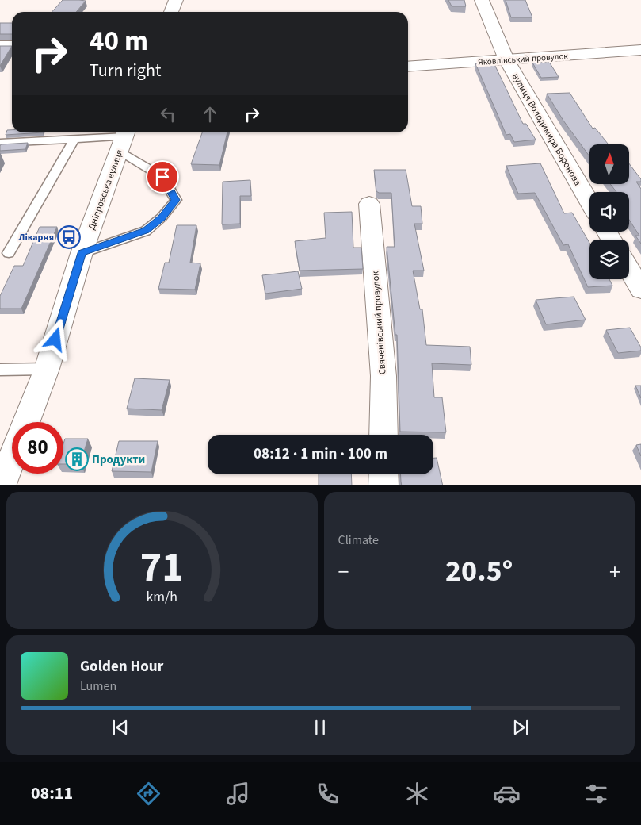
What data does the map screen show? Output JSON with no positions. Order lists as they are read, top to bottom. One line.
{"streets":{"main road":["Яковлівський провулок","вулиця Володимира Воронова","Дніпровська вулиця","Свяченівський провулок"]},"crossings":[["Яковлівський провулок","вулиця Володимира Воронова"]],"places":{"bus stop":["Лікарня"],"building":["Продукти"]},"north":"top","page":{"turn":["40 m","Turn right"],"limit":"80","trip":"08:12 · 1 min · 100 m","tile":"Climate","heat":["−","20.5°","+"],"song":["Golden Hour","Lumen"],"tabs":"08:11","gauge":["71","km/h"]}}
